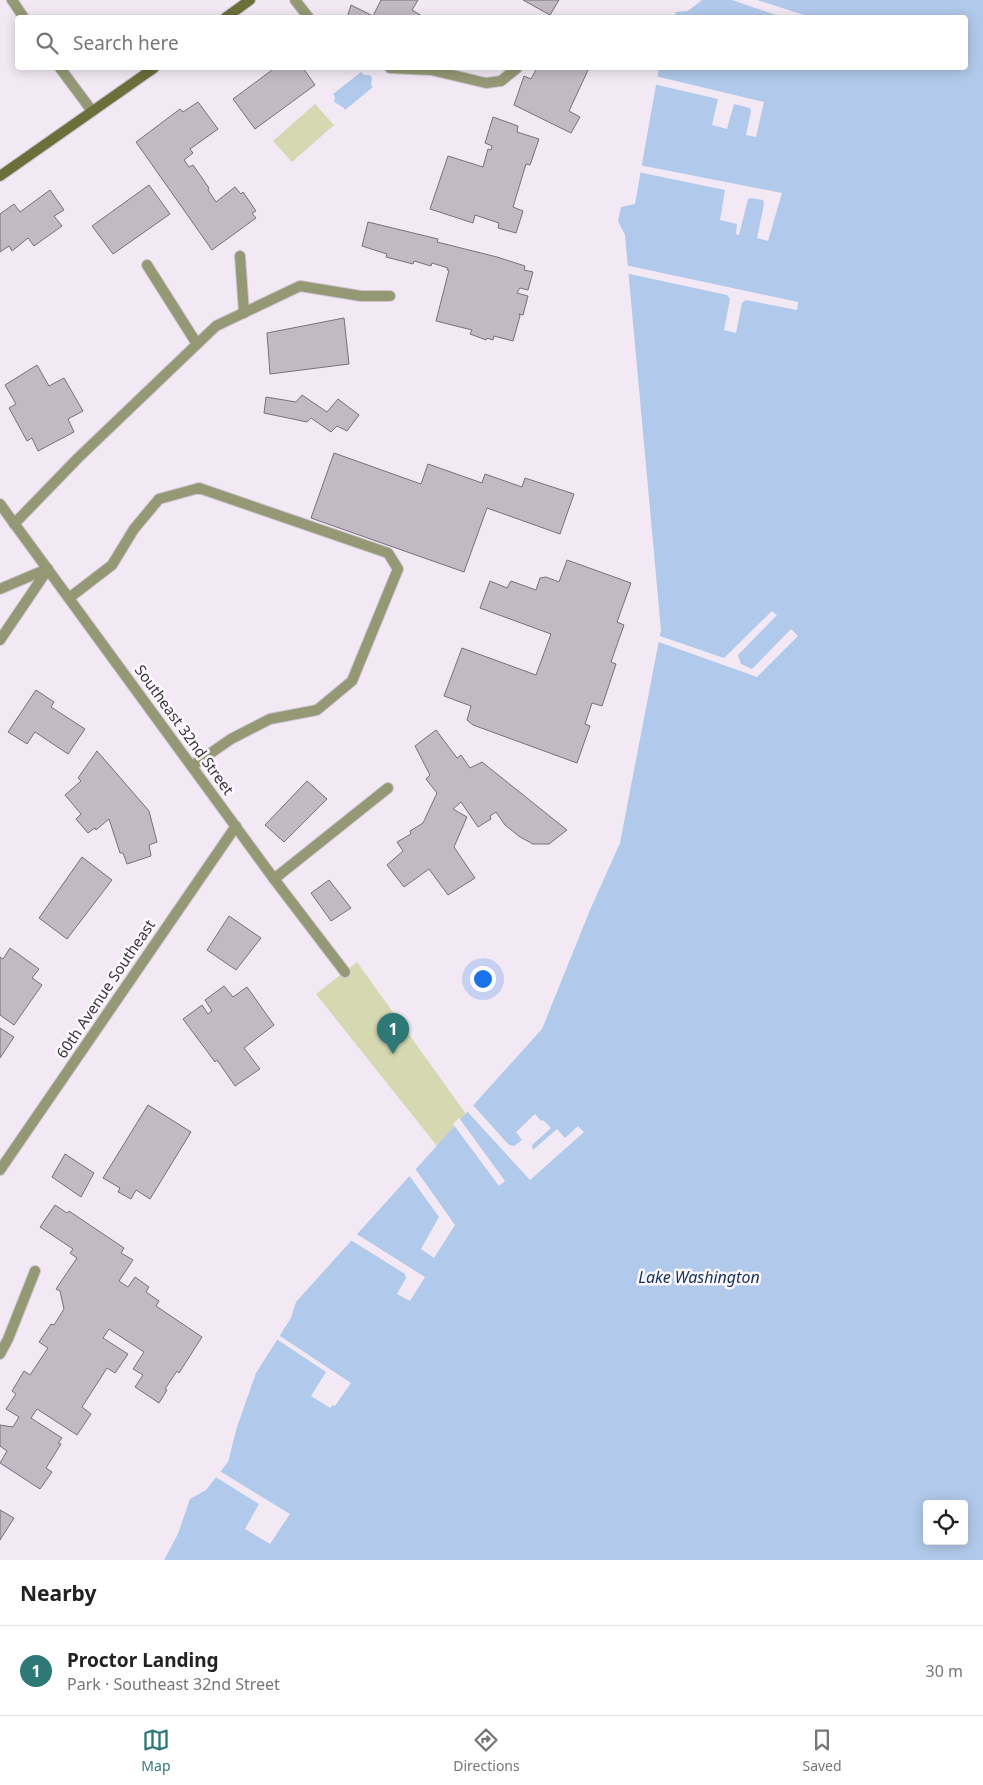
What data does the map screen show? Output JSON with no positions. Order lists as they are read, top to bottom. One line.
{"streets":{"street":["Southeast 32nd Street","60th Avenue Southeast"]},"crossings":[["Southeast 32nd Street","60th Avenue Southeast"]],"water":["Lake Washington"],"page":{"search":"Search here","pins":"1","heading":"Nearby","list":[{"mark":"1","name":"Proctor Landing","note":"Park · Southeast 32nd Street","value":"30 m"}],"nav":["Map","Directions","Saved"]}}
